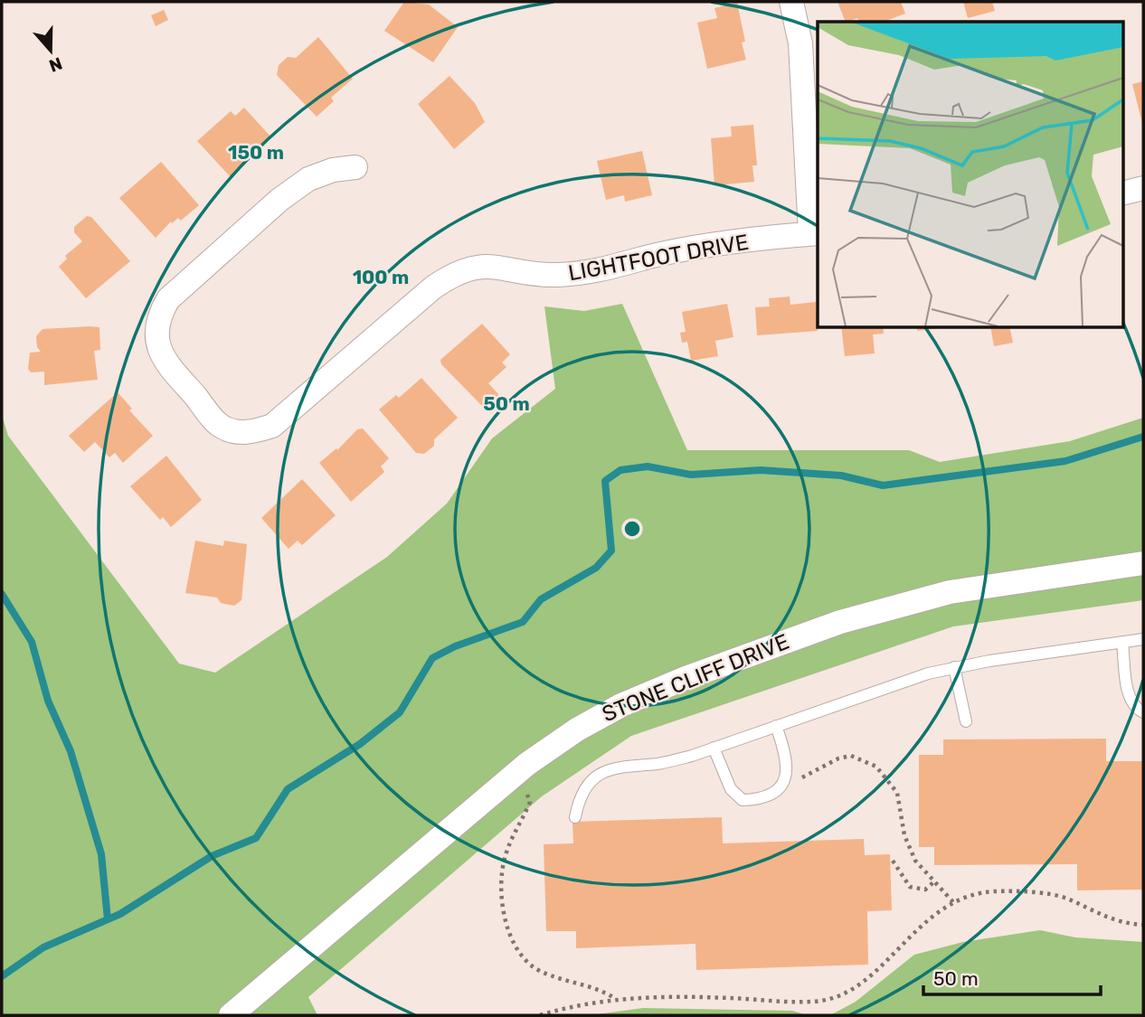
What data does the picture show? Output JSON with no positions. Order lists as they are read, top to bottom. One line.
{"streets":{"street":["LIGHTFOOT DRIVE","STONE CLIFF DRIVE"]},"scale_bar":"50 m","north":"bottom","rings":["150 m","100 m","50 m"]}
